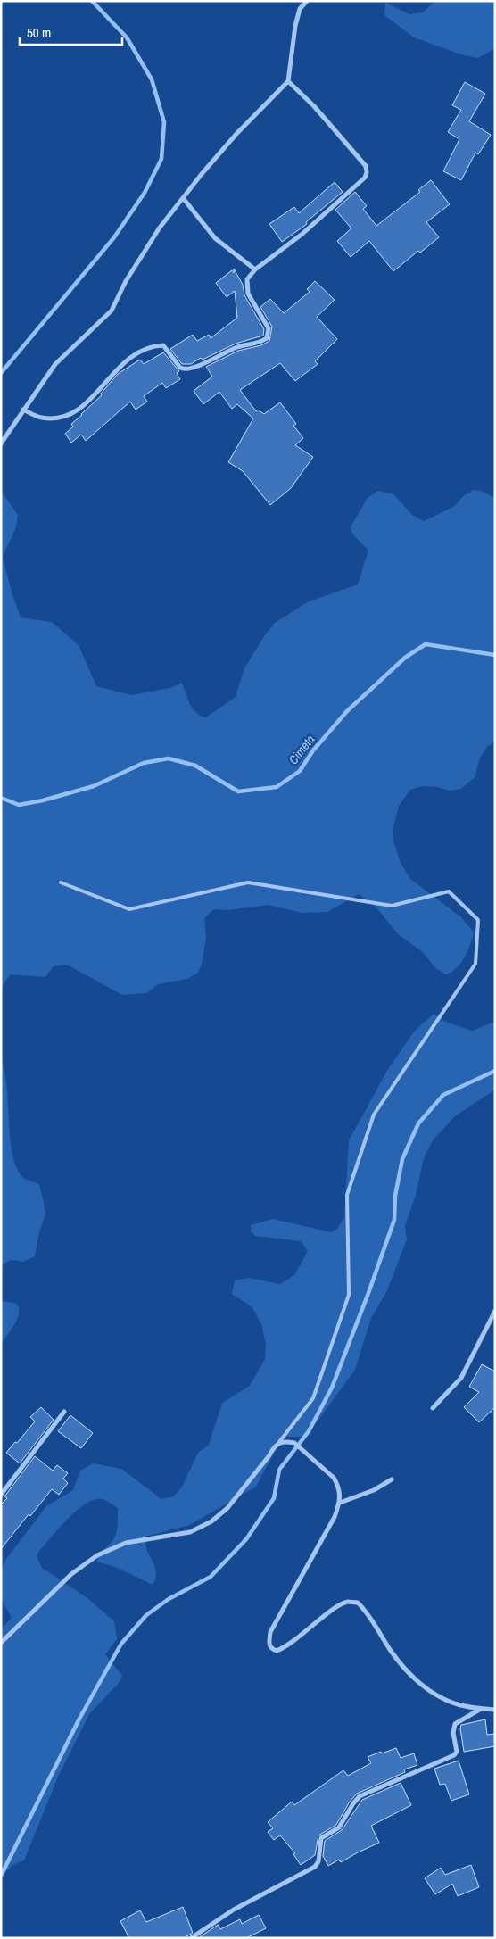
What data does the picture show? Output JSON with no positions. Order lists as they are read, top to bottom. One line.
{"water":["Cimeta"],"scale_bar":"50 m"}
